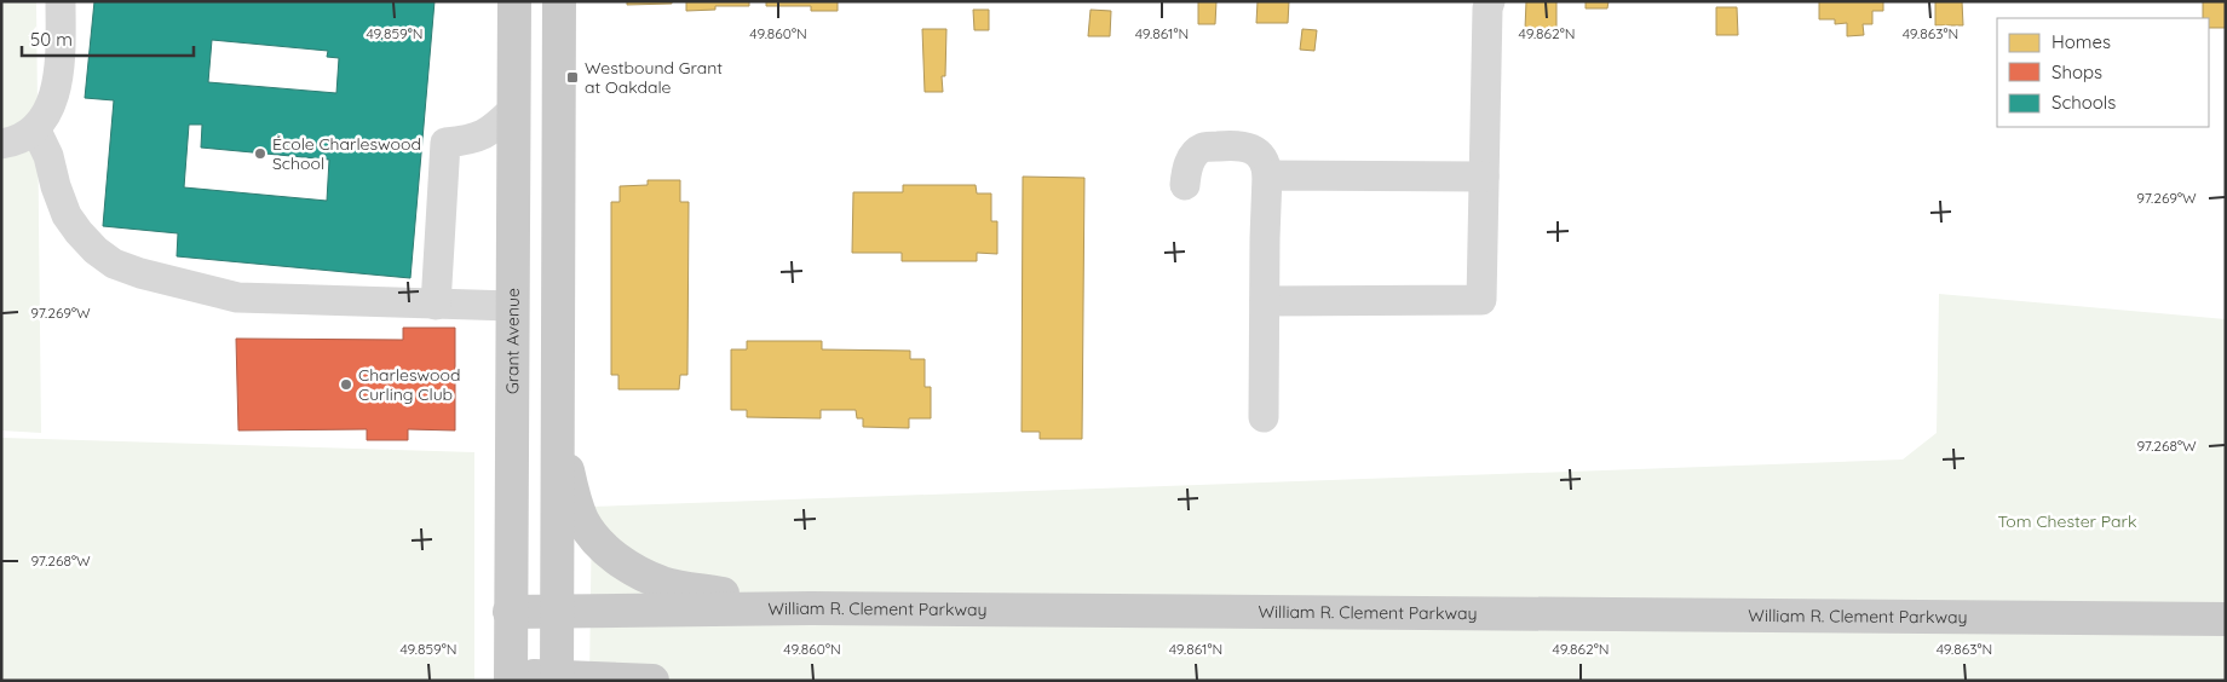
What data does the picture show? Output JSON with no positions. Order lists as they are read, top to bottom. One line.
{"streets":{"main road":["Grant Avenue","William R. Clement Parkway"]},"crossings":[["Grant Avenue","William R. Clement Parkway"]],"parks":["Tom Chester Park"],"places":{"transit":["Westbound Grant at Oakdale"],"other":["École Charleswood School","Charleswood Curling Club"]},"legend":["Homes","Shops","Schools"],"scale_bar":"50 m","coordinates":["49.859°N","49.860°N","49.861°N","49.862°N","49.863°N","97.269°W","97.268°W"]}
